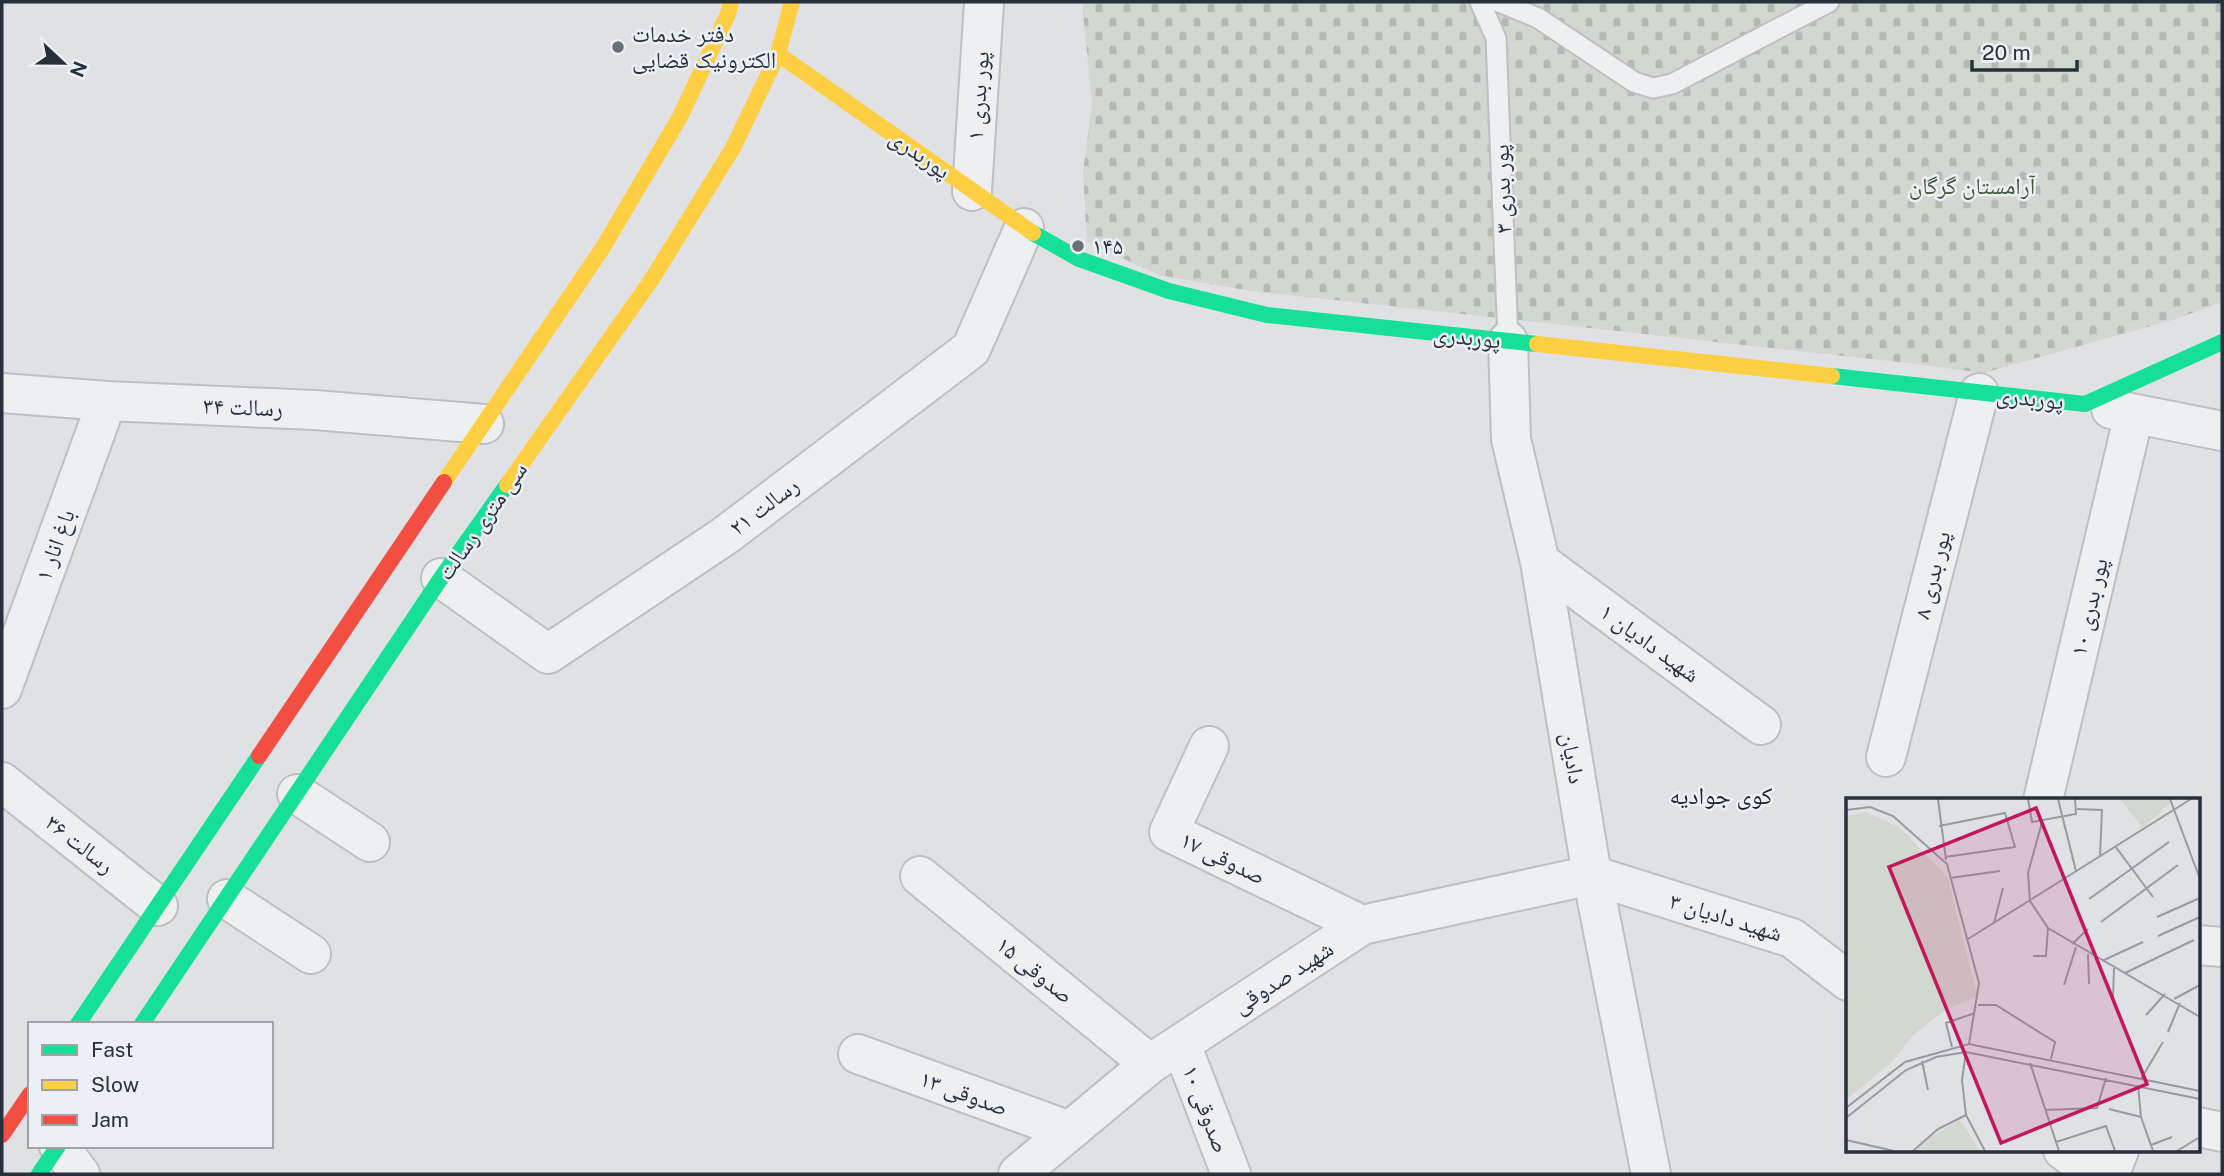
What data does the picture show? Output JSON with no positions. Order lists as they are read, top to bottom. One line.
{"streets":{"main road":["پوربدری","سی متری رسالت"],"street":["پور بدری ۱","رسالت ۳۴","۲۱ رسالت","باغ انار ۱","پور بدری ۸","پور بدری ۱۰","۱ شهید دادیان","دادیان","رسالت ۳۶","۱۷ صدوقی","۳ شهید دادیان","۱۵ صدوقی","شهید صدوقی","۱۳ صدوقی","۱۰ صدوقی"],"lane":["پور بدری ۳"]},"crossings":[["پور بدری ۱","پوربدری"],["پوربدری","پور بدری ۳"],["پوربدری","۲۱ رسالت"],["پوربدری","سی متری رسالت"],["پوربدری","پور بدری ۸"],["پوربدری","پور بدری ۱۰"],["پوربدری","دادیان"],["پور بدری ۳","دادیان"],["رسالت ۳۴","باغ انار ۱"],["۲۱ رسالت","سی متری رسالت"],["۱ شهید دادیان","دادیان"],["دادیان","۳ شهید دادیان"],["دادیان","شهید صدوقی"],["۱۷ صدوقی","شهید صدوقی"],["۳ شهید دادیان","شهید صدوقی"],["۱۵ صدوقی","شهید صدوقی"],["۱۵ صدوقی","۱۰ صدوقی"],["شهید صدوقی","۱۳ صدوقی"],["شهید صدوقی","۱۰ صدوقی"]],"districts":["کوی جوادیه"],"parks":["آرامستان گرگان"],"places":["دفتر خدمات الکترونیک قضایی","۱۴۵"],"legend":["Fast","Slow","Jam"],"scale_bar":"20 m","north":"right"}
